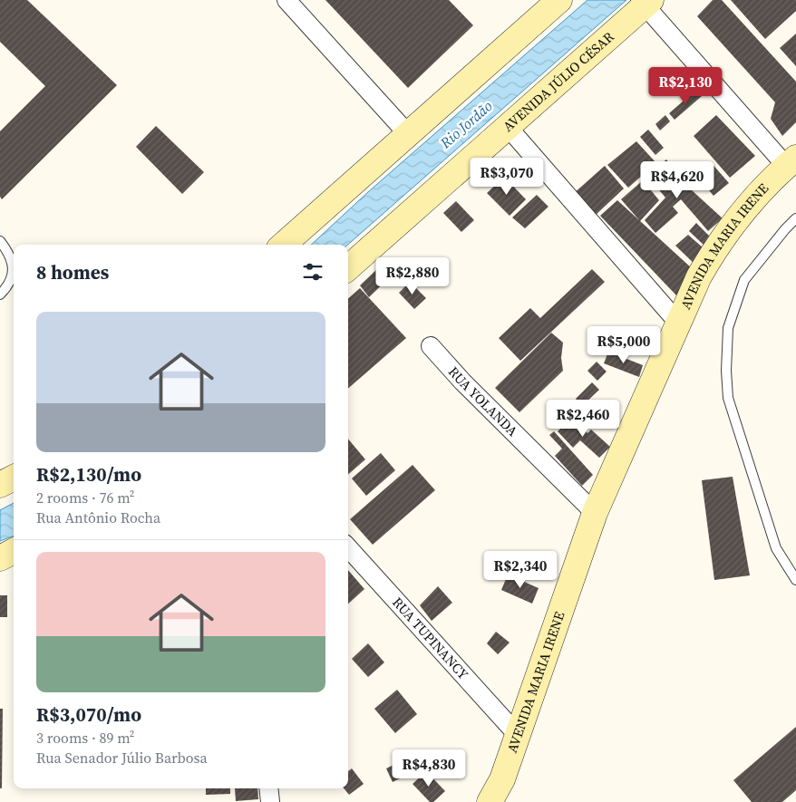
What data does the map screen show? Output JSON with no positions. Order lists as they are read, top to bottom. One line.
{"streets":{"street":["AVENIDA JÚLIO CÉSAR","AVENIDA MARIA IRENE","RUA YOLANDA","RUA TUPINANCY"]},"crossings":[["AVENIDA MARIA IRENE","RUA YOLANDA"],["AVENIDA MARIA IRENE","RUA TUPINANCY"]],"water":["Rio Jordão"],"page":{"price":["R$2,130","R$3,070","R$4,620","R$2,880","R$5,000","R$2,460","R$2,340","R$4,830"],"heading":"8 homes","list":[{"name":"R$2,130/mo","note":"2 rooms · 76 m² · Rua Antônio Rocha"},{"name":"R$3,070/mo","note":"3 rooms · 89 m² · Rua Senador Júlio Barbosa"}]}}
